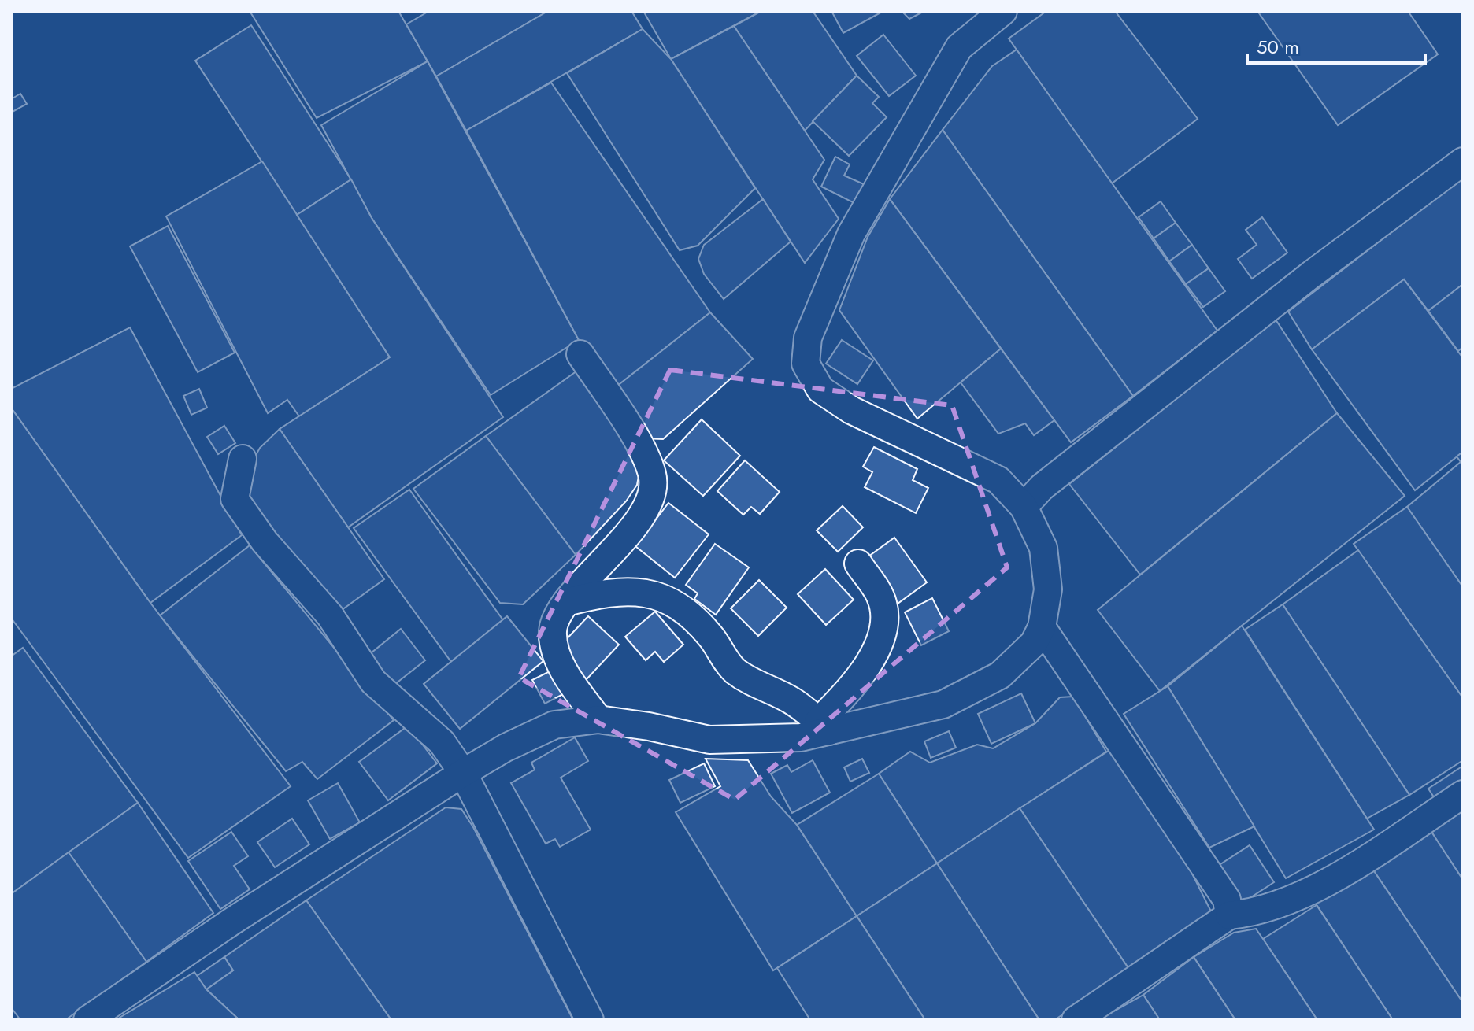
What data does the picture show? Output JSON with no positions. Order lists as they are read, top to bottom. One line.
{"scale_bar":"50 m"}
